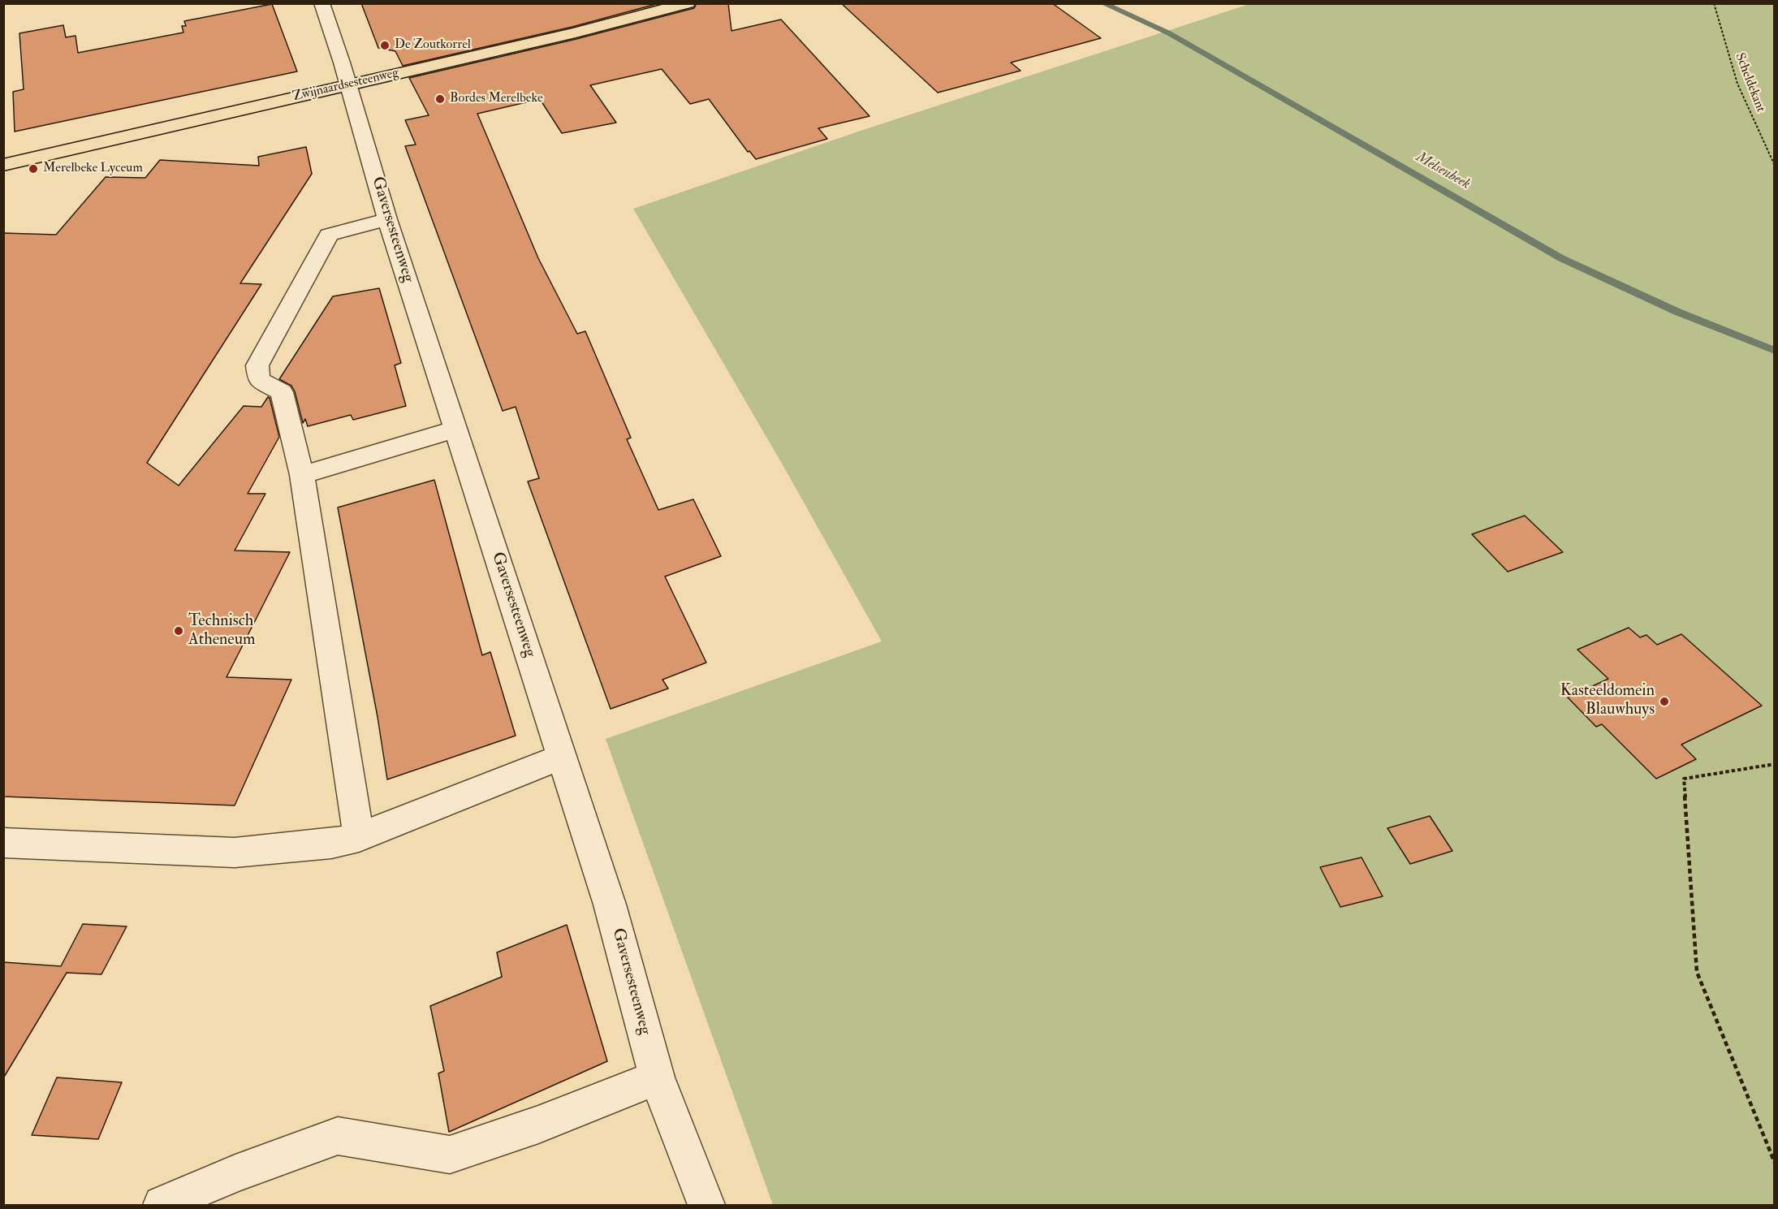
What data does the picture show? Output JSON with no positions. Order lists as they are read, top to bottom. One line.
{"streets":{"main road":["Zwijnaardsesteenweg"],"street":["Gaversesteenweg"],"path":["Scheldekant"]},"crossings":[["Zwijnaardsesteenweg","Gaversesteenweg"]],"water":["Melsenbeek"],"places":["De Zoutkorrel","Bordes Merelbeke","Merelbeke Lyceum","Technisch Atheneum","Kasteeldomein Blauwhuys"]}
